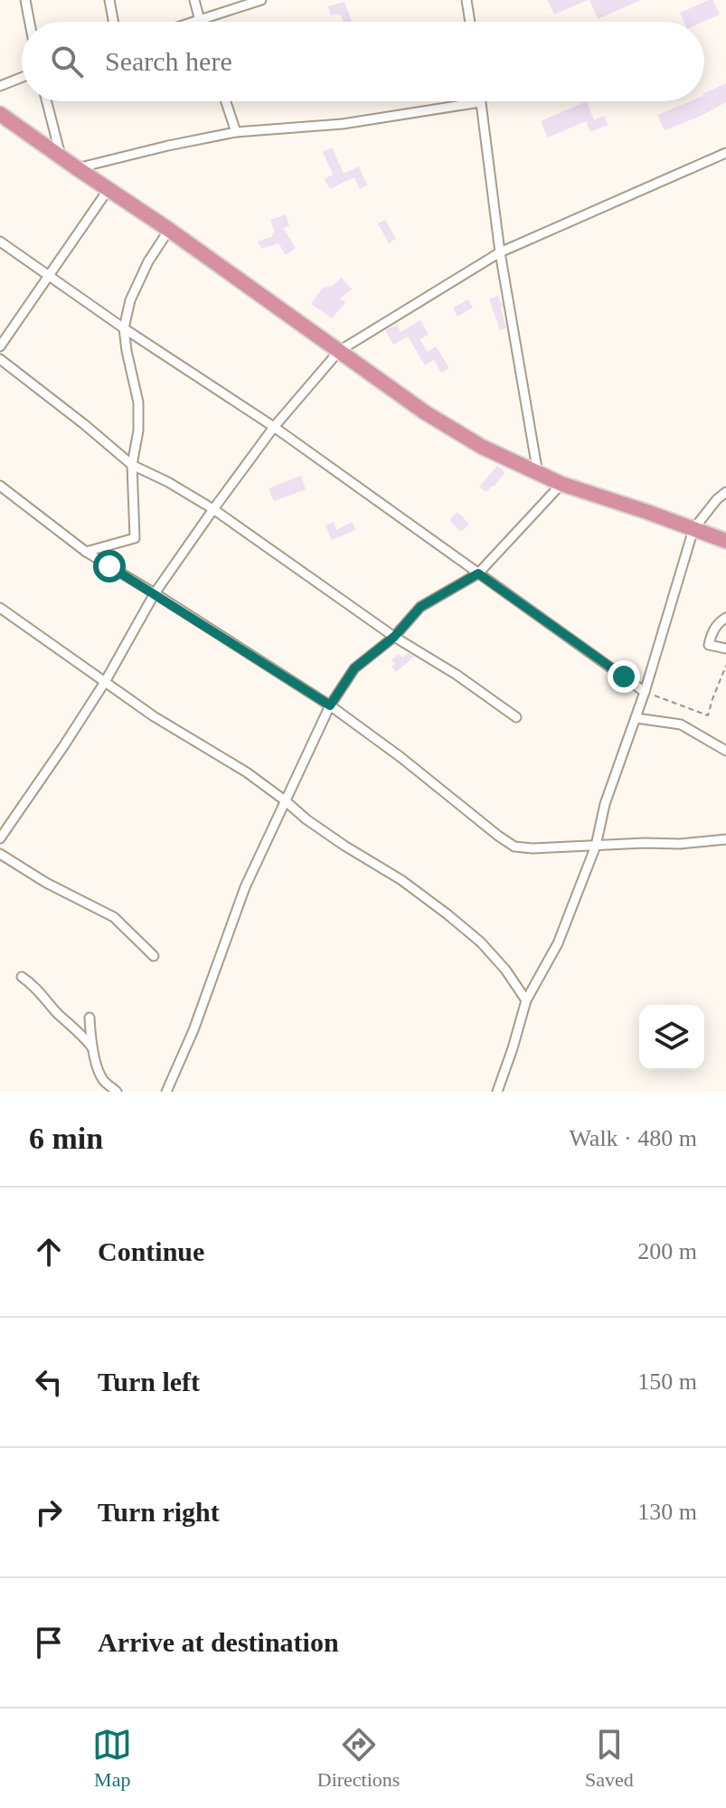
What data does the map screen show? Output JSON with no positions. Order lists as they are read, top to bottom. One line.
{"page":{"search":"Search here","heading":["6 min","Walk · 480 m"],"list":[["Continue","200 m"],["Turn left","150 m"],["Turn right","130 m"],"Arrive at destination"],"nav":["Map","Directions","Saved"]}}
